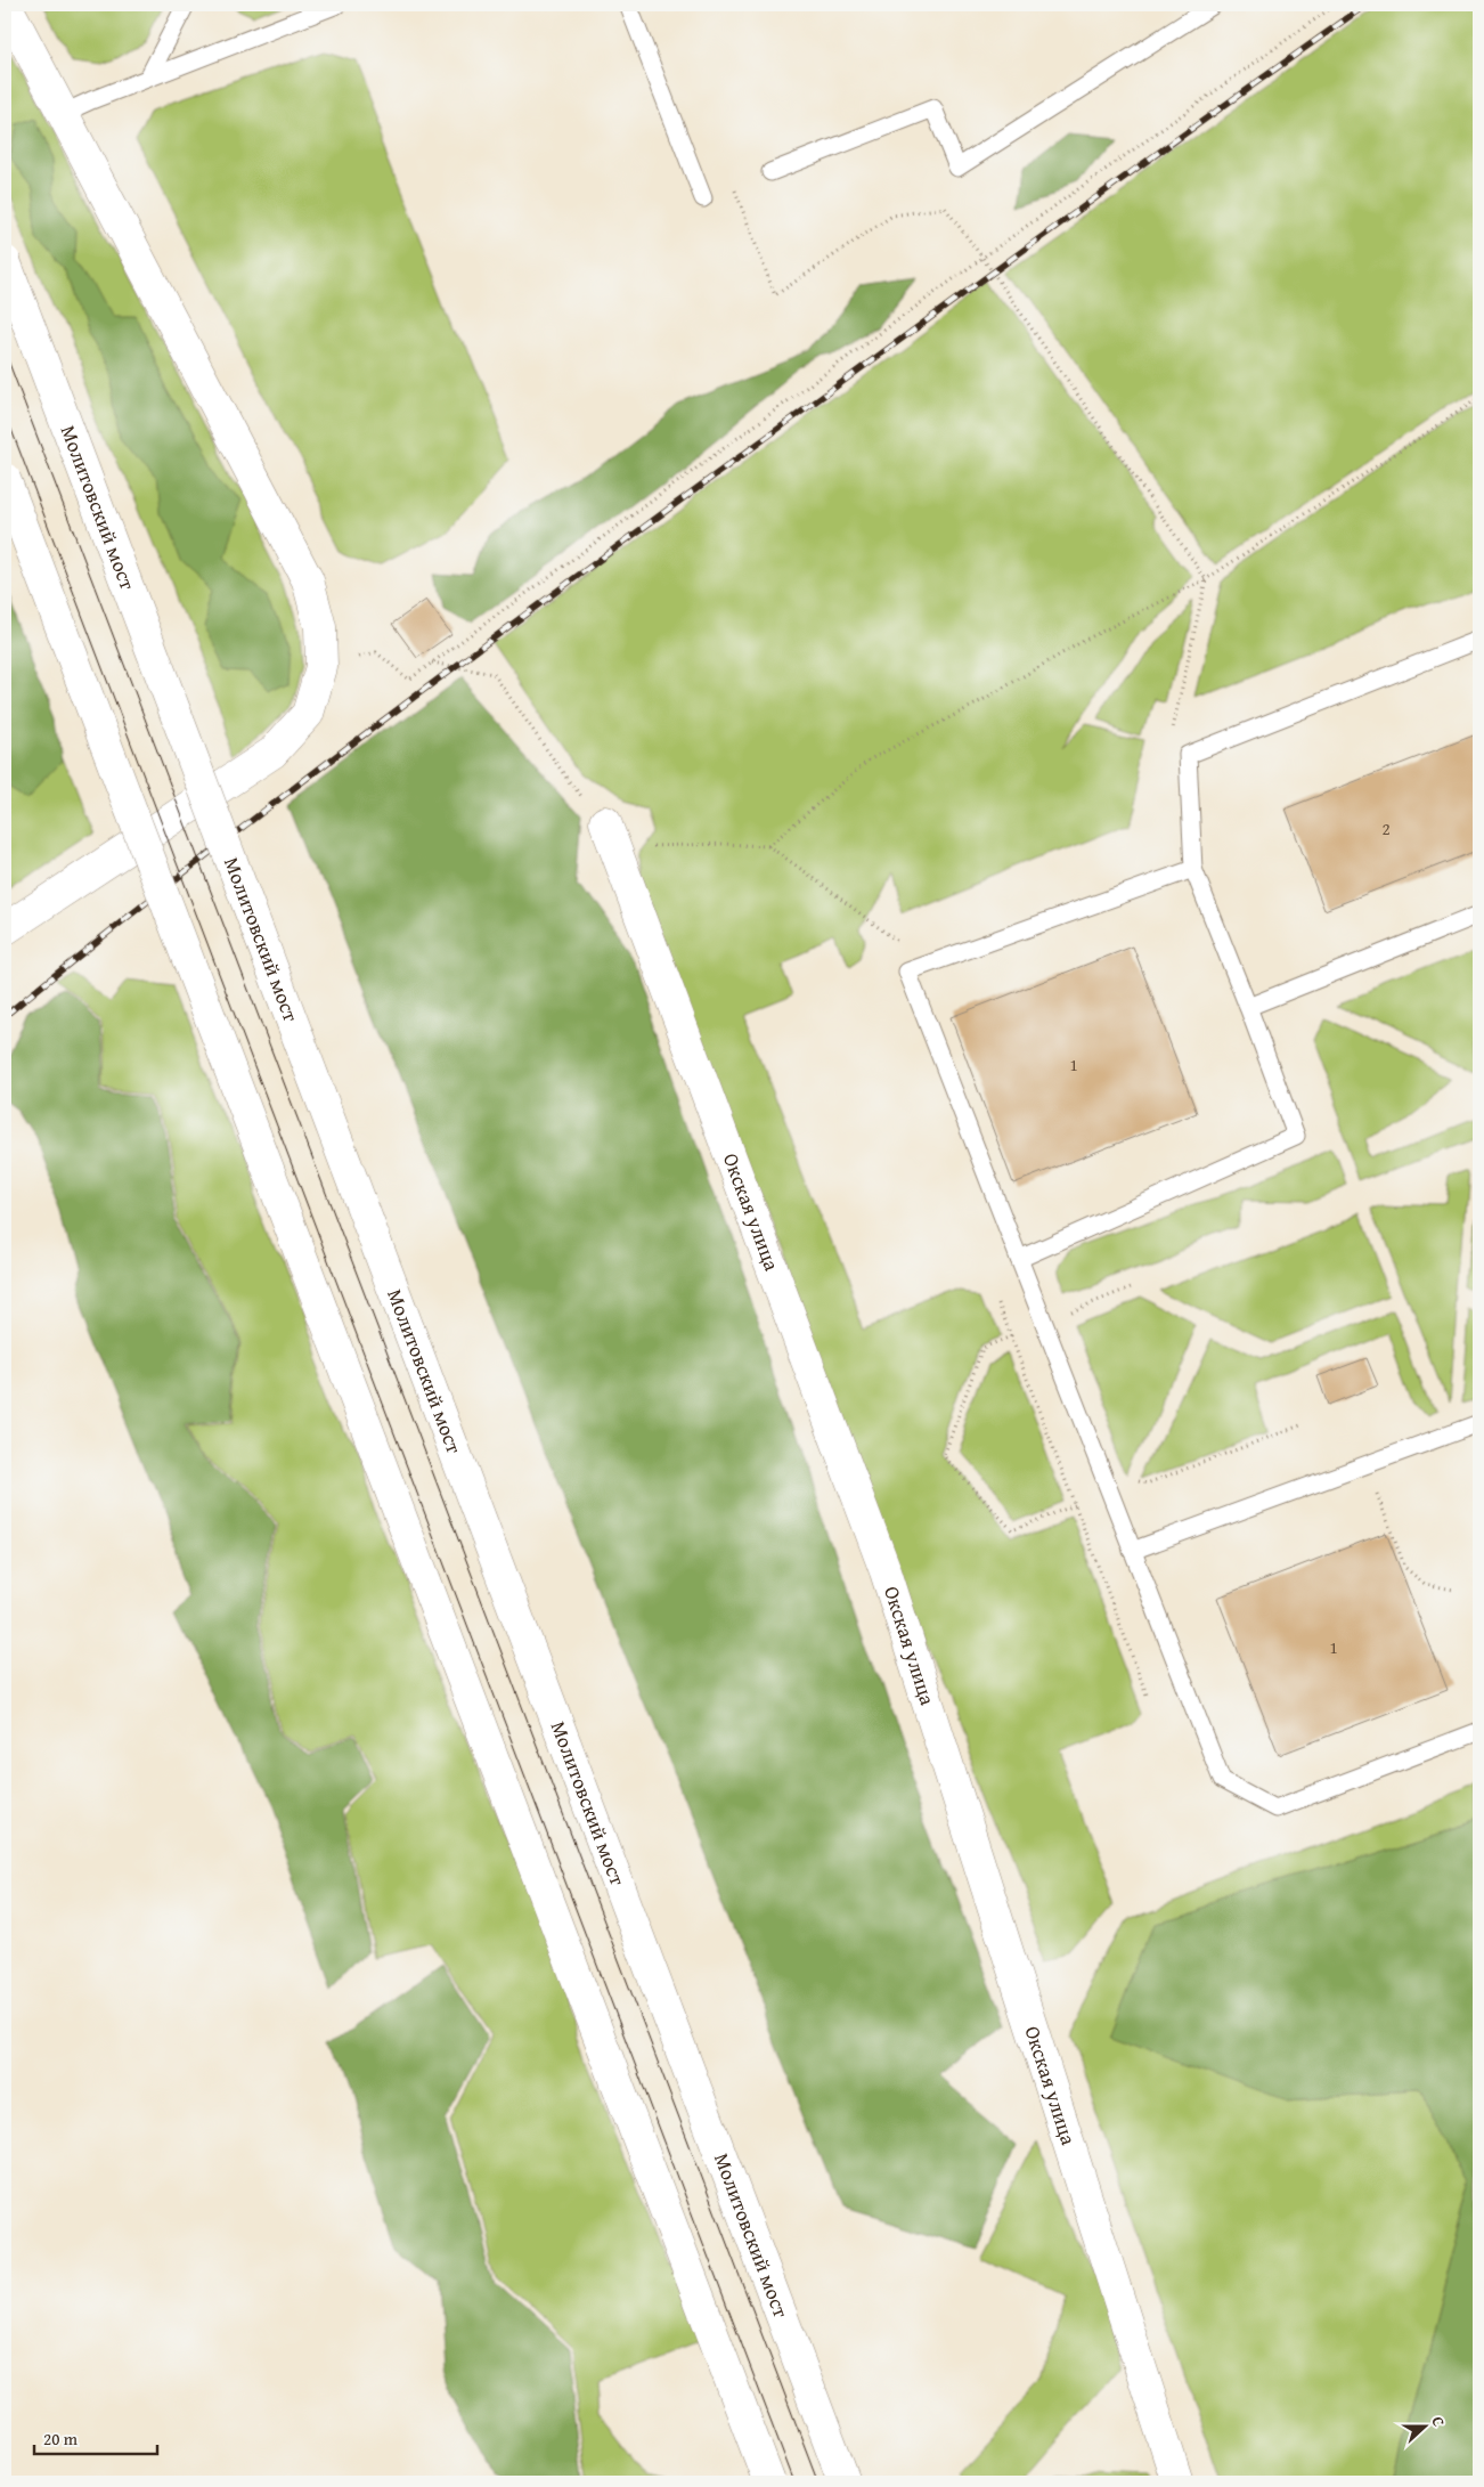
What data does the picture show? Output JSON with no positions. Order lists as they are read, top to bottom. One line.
{"streets":{"main road":["Молитовский мост","Окская улица"]},"house_numbers":["2","1","1"],"scale_bar":"20 m","north":"right"}
